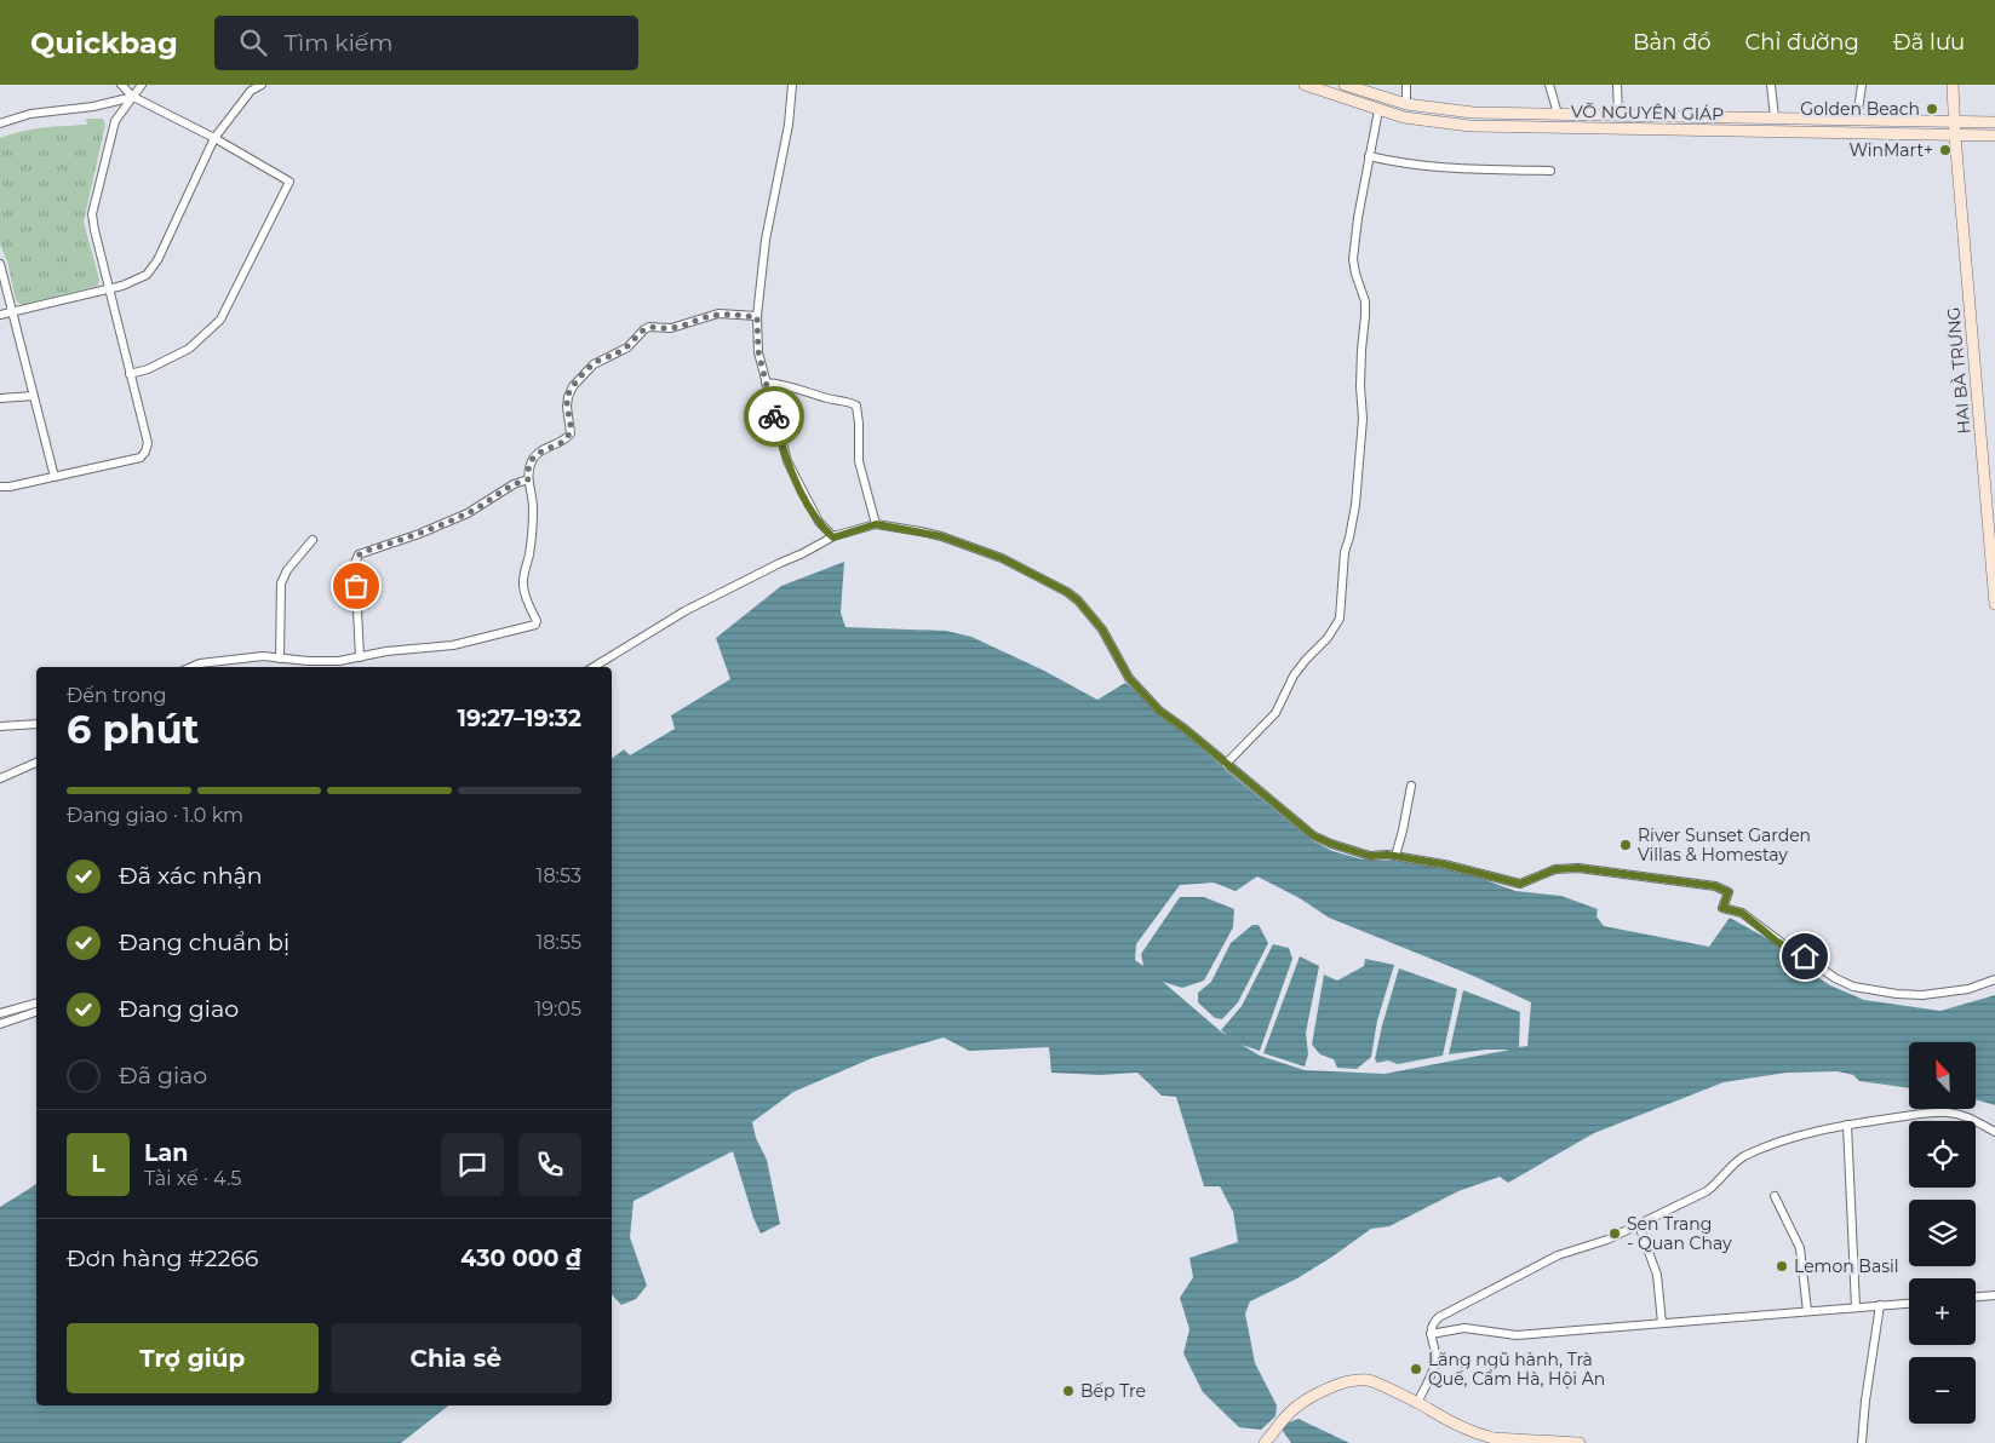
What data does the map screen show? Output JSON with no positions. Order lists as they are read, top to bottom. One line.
{"streets":{"main road":["VÕ NGUYÊN GIÁP","HAI BÀ TRƯNG"]},"crossings":[["VÕ NGUYÊN GIÁP","HAI BÀ TRƯNG"]],"places":["Golden Beach","WinMart+","River Sunset Garden Villas & Homestay","Sen Trang - Quan Chay","Lemon Basil","Lăng ngũ hành, Trà Quế, Cẩm Hà, Hội An","Bếp Tre"],"north":"top left","page":{"header":"Quickbag","search":"Tìm kiếm","nav":["Bản đồ","Chỉ đường","Đã lưu"],"heading":["6 phút","Đến trong","19:27–19:32"],"panel":["Lan","Tài xế · 4.5","Đơn hàng #2266","430 000 ₫"],"bar":"Đang giao · 1.0 km","list":[["Đã xác nhận","18:53"],["Đang chuẩn bị","18:55"],["Đang giao","19:05"],"Đã giao"],"map_buttons":["+","−"],"round":"L","buttons":["Trợ giúp","Chia sẻ"]}}
